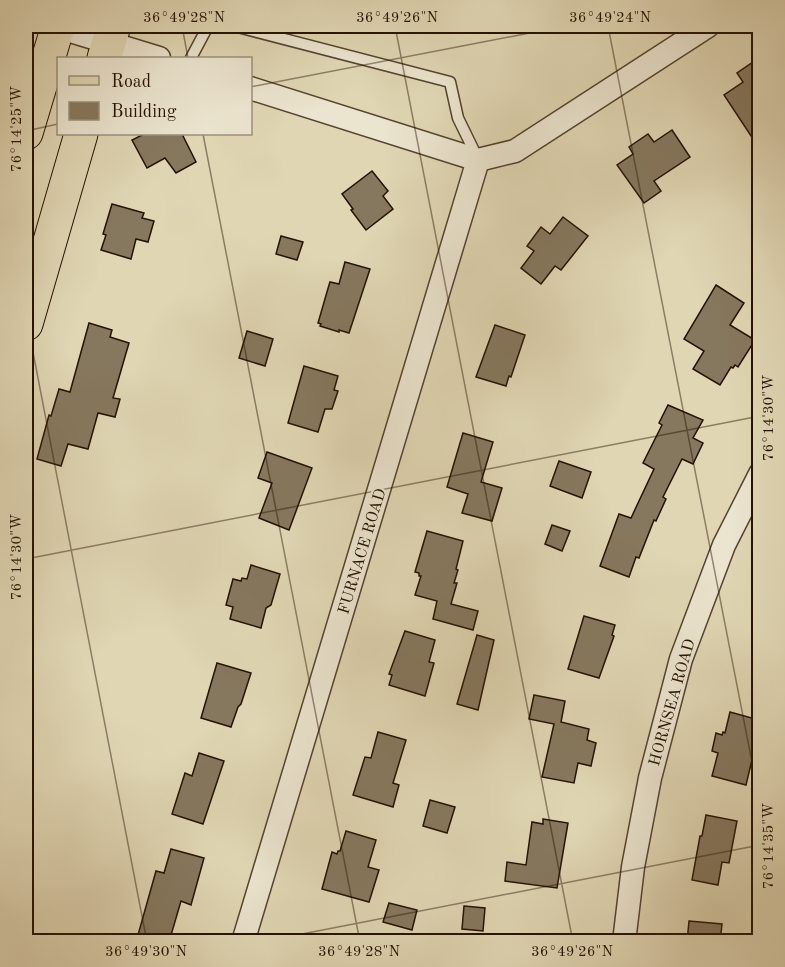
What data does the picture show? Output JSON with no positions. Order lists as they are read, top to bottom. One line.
{"streets":{"street":["FURNACE ROAD","HORNSEA ROAD"]},"legend":["Road","Building"],"coordinates":["36°49'28\"N","36°49'26\"N","36°49'24\"N","76°14'25\"W","76°14'30\"W","76°14'35\"W","36°49'30\"N"]}
